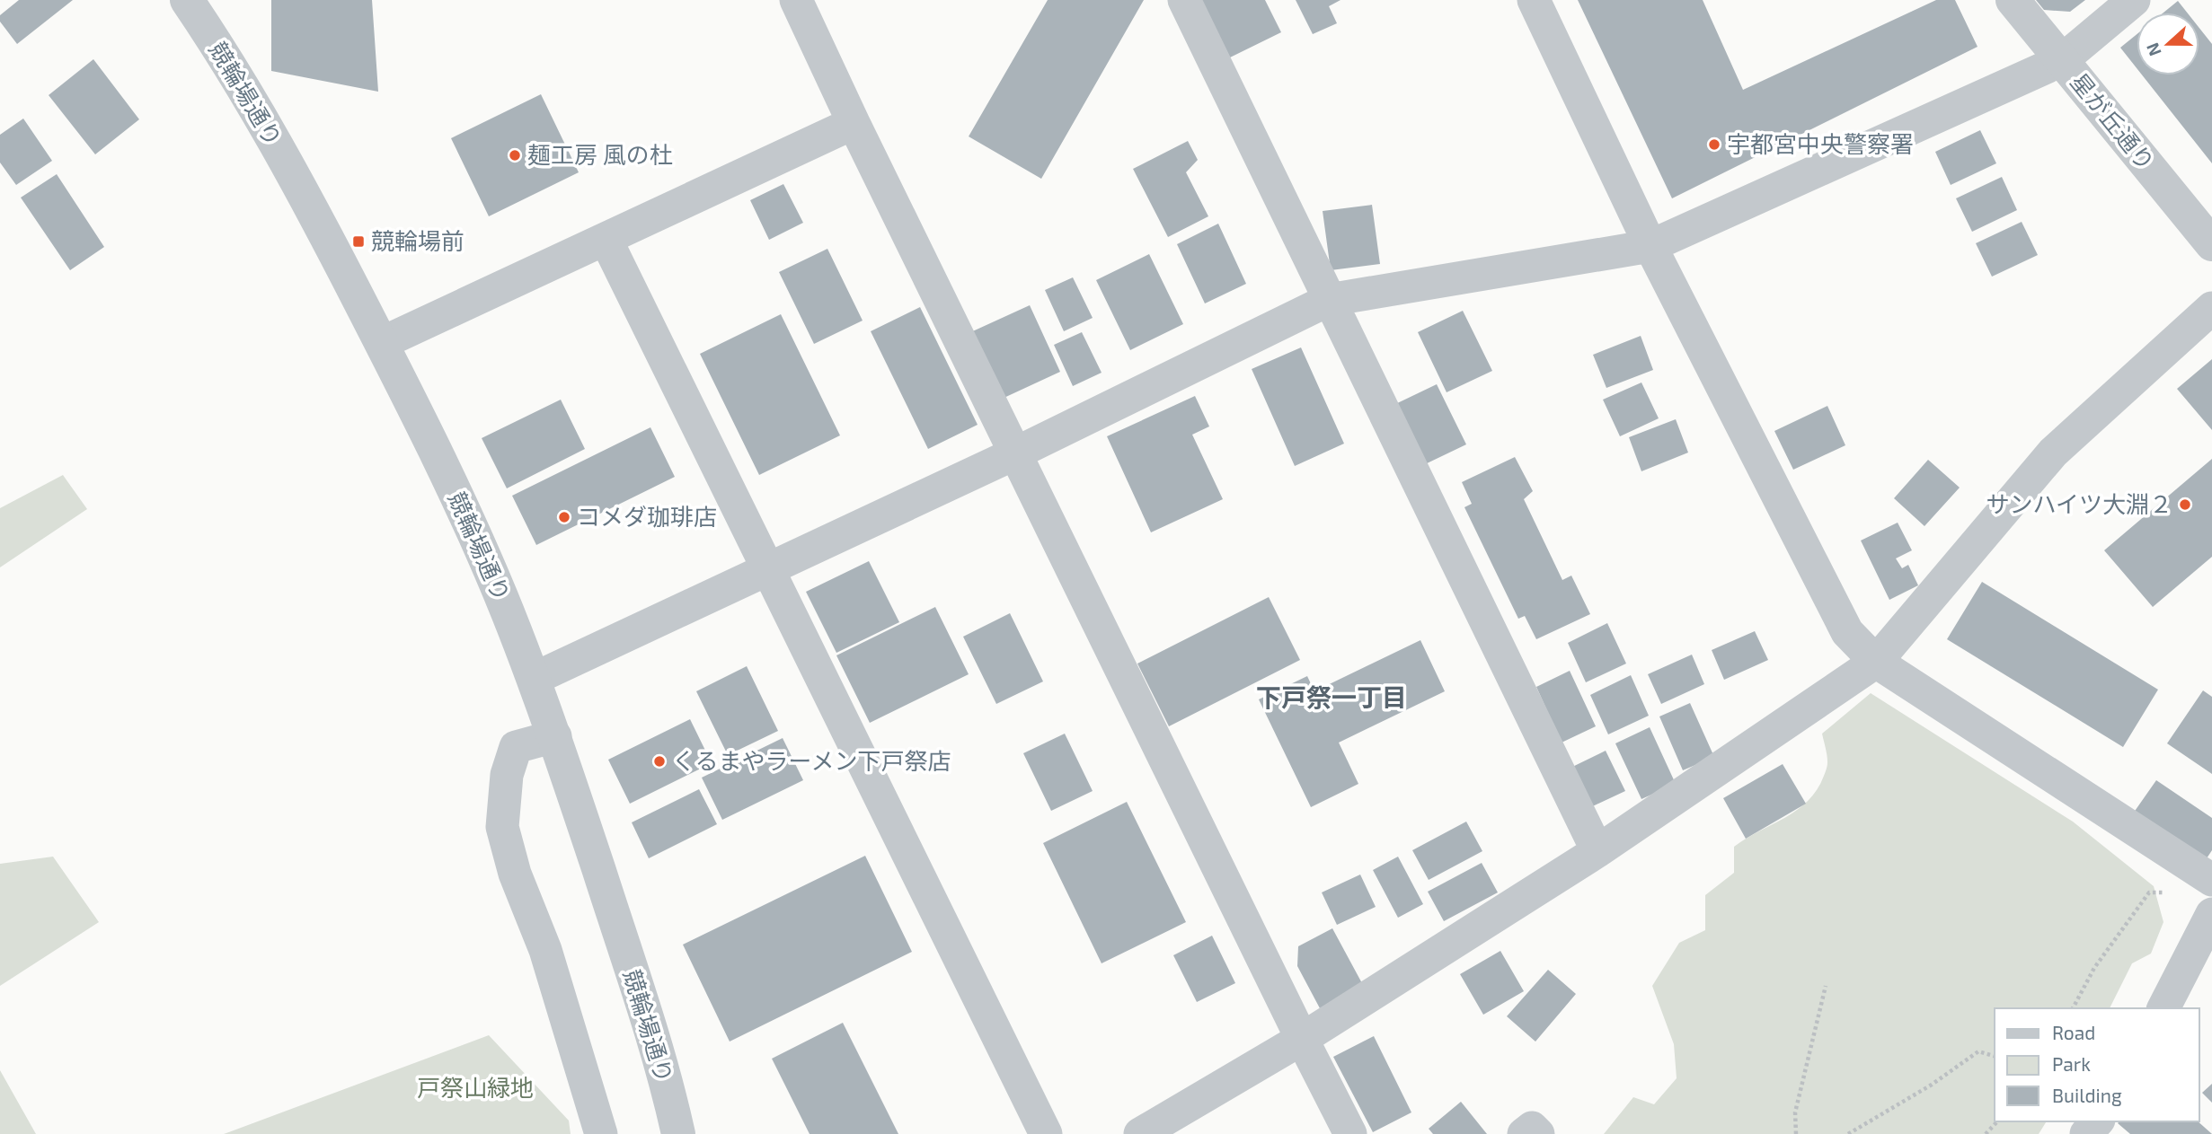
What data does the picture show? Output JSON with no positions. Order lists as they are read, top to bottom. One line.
{"streets":{"street":["競輪場通り","星が丘通り"]},"districts":["下戸祭一丁目"],"parks":["戸祭山緑地"],"places":{"other":["宇都宮中央警察署","麺工房 風の杜","サンハイツ大淵２","コメダ珈琲店","くるまやラーメン下戸祭店"],"transit":["競輪場前"]},"legend":["Road","Park","Building"],"north":"left"}
